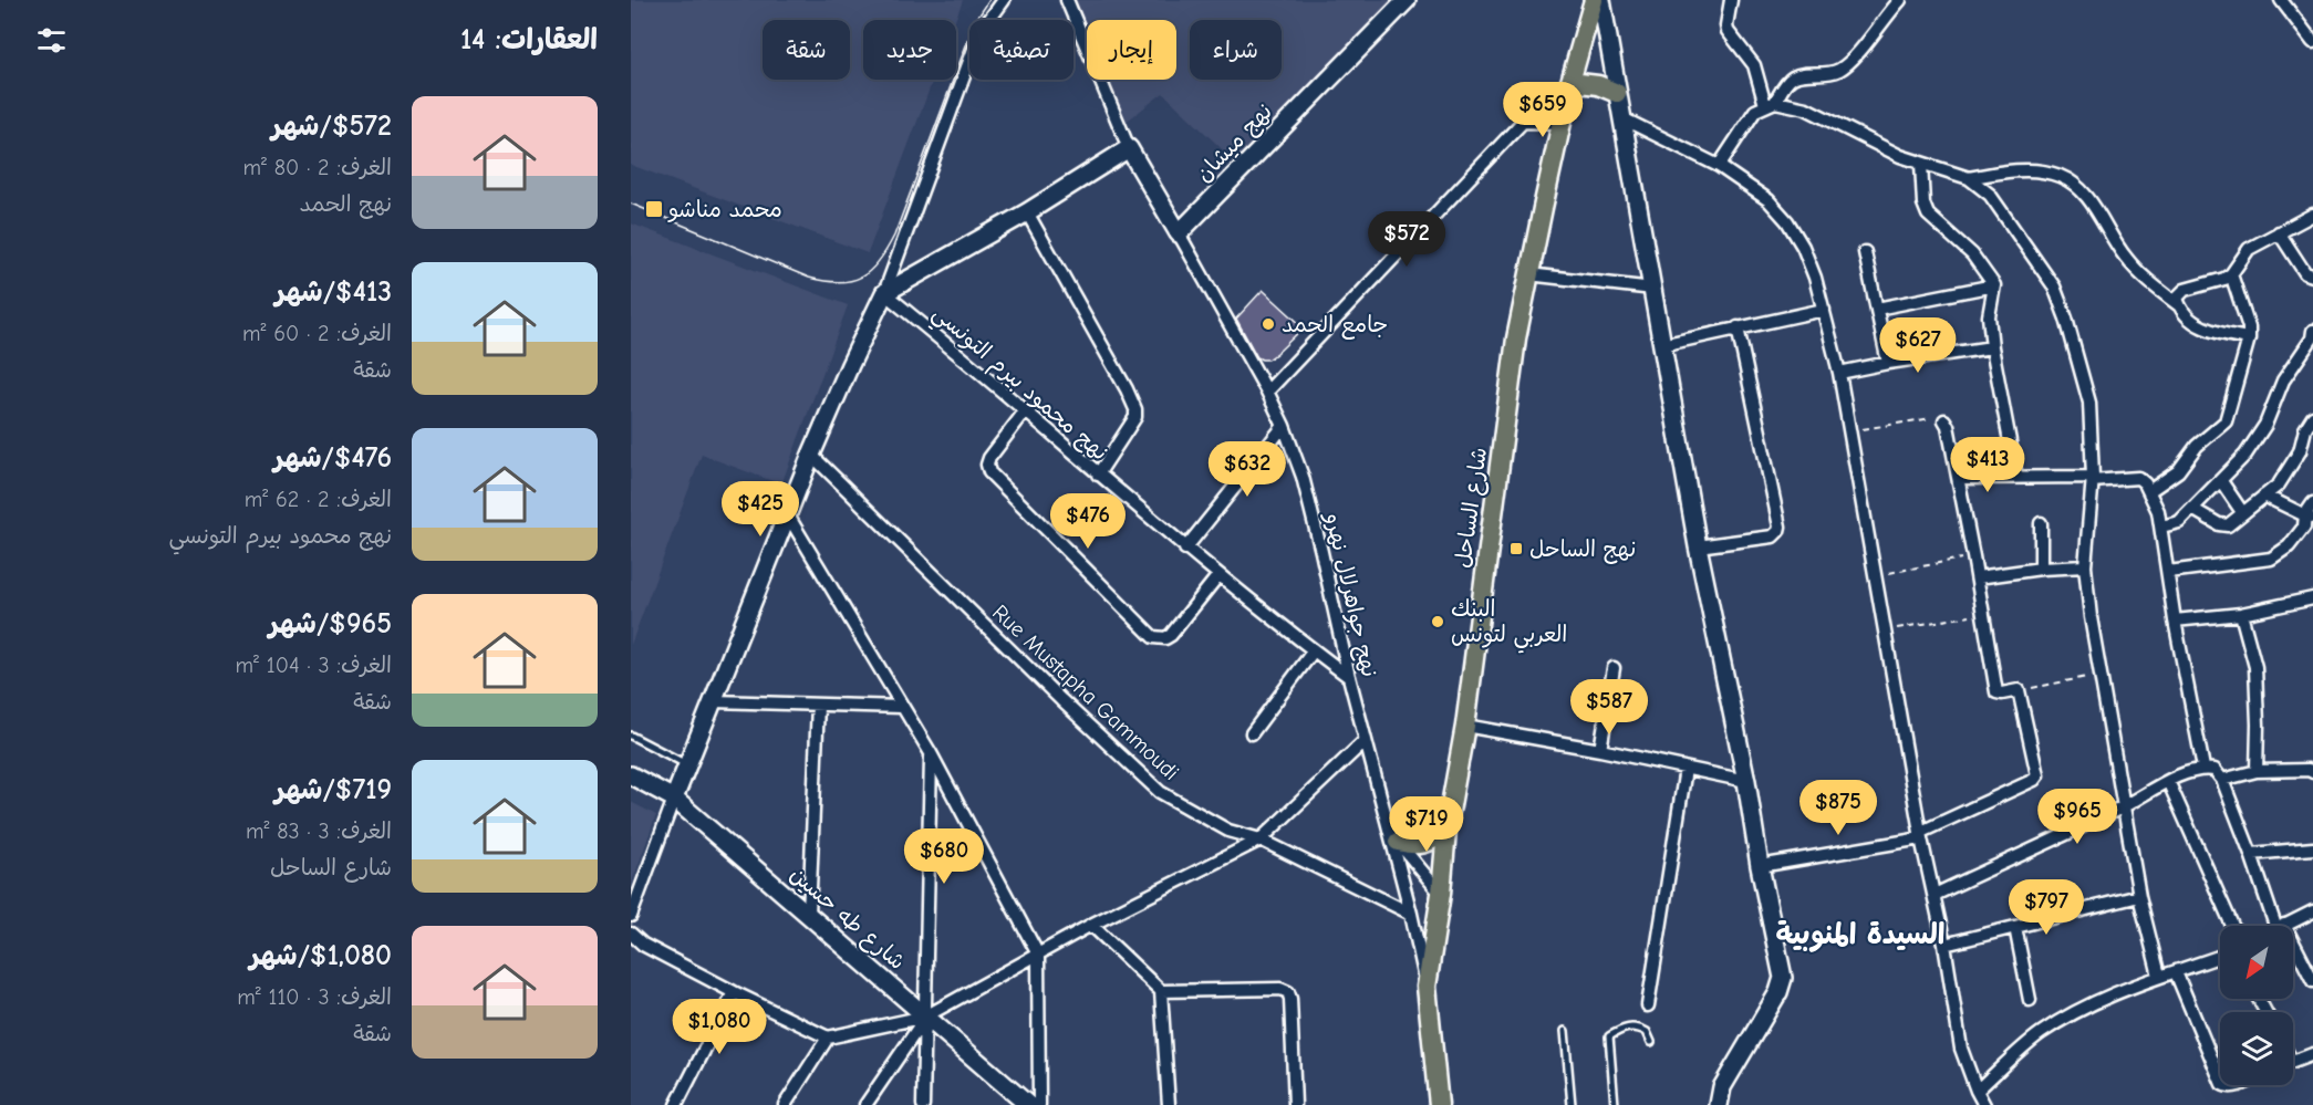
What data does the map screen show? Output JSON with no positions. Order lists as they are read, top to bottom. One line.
{"streets":{"main road":["شارع الساحل"],"street":["نهج ميشان","نهج محمود بيرم التونسي","نهج جواهرلال نهرو","Rue Mustapha Gammoudi","شارع طه حسين"]},"crossings":[["نهج ميشان","نهج جواهرلال نهرو"],["نهج محمود بيرم التونسي","نهج جواهرلال نهرو"],["شارع الساحل","نهج جواهرلال نهرو"],["نهج جواهرلال نهرو","Rue Mustapha Gammoudi"]],"districts":["السيدة المنوبية"],"places":{"transit":["محمد مناشو","نهج الساحل"],"other":["جامع الحمد","البنك العربي لتونس"]},"north":"bottom left","page":{"heading":"العقارات: 14","chip":["شراء","إيجار","تصفية","جديد","شقة"],"list":[{"name":"$572/شهر","note":"الغرف: 2 · 80 m² · نهج الحمد"},{"name":"$413/شهر","note":"الغرف: 2 · 60 m² · شقة"},{"name":"$476/شهر","note":"الغرف: 2 · 62 m² · نهج محمود بيرم التونسي"},{"name":"$965/شهر","note":"الغرف: 3 · 104 m² · شقة"},{"name":"$719/شهر","note":"الغرف: 3 · 83 m² · شارع الساحل"},{"name":"$1,080/شهر","note":"الغرف: 3 · 110 m² · شقة"}],"price":["$659","$572","$627","$413","$632","$425","$476","$587","$875","$965","$719","$680","$797","$1,080"]}}
